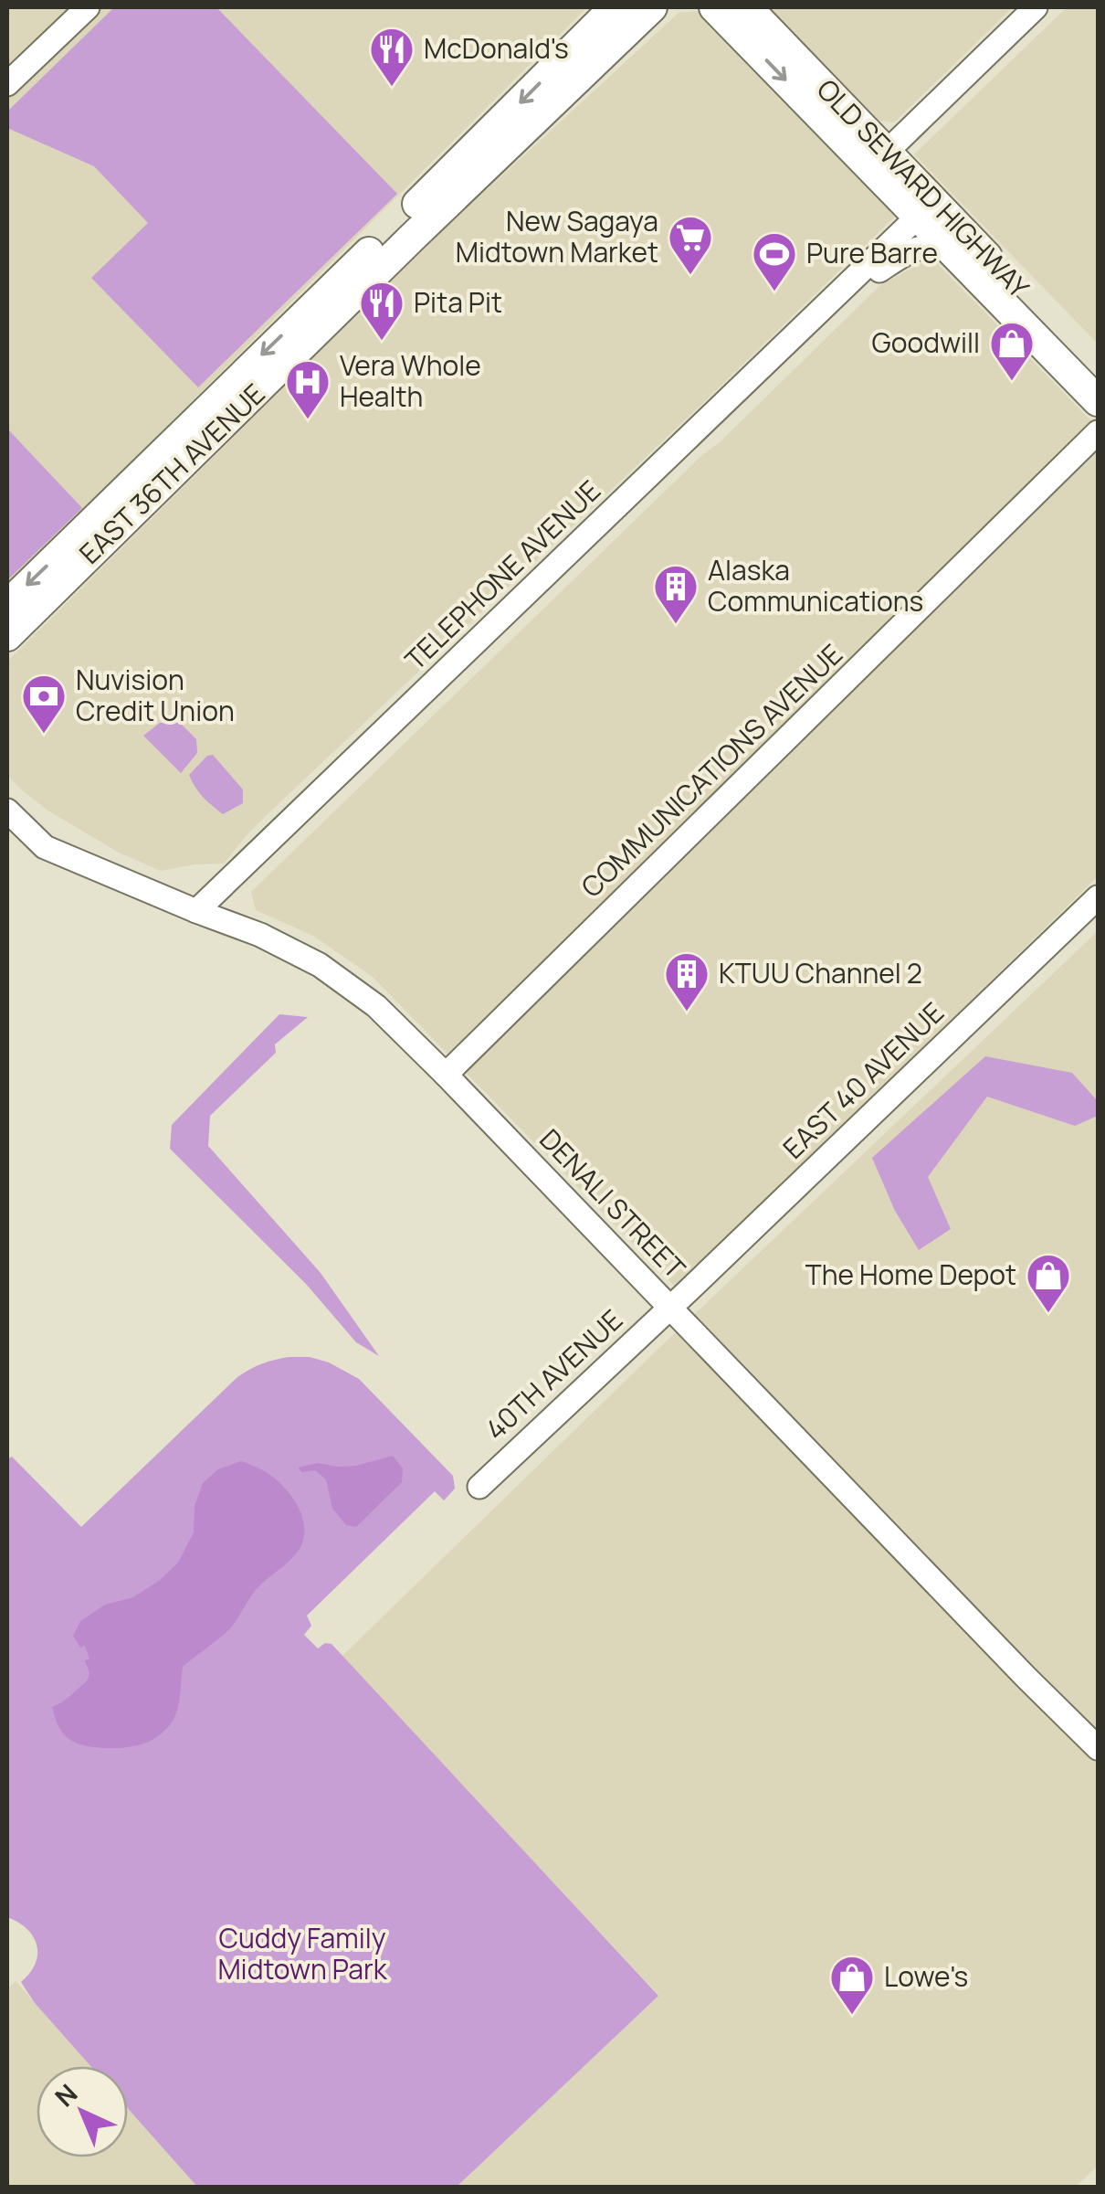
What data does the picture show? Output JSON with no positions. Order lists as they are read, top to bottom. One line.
{"streets":{"main road":["OLD SEWARD HIGHWAY","EAST 36TH AVENUE"],"street":["TELEPHONE AVENUE","COMMUNICATIONS AVENUE","EAST 40 AVENUE","DENALI STREET","40TH AVENUE"]},"crossings":[["OLD SEWARD HIGHWAY","TELEPHONE AVENUE"],["TELEPHONE AVENUE","DENALI STREET"],["COMMUNICATIONS AVENUE","DENALI STREET"],["EAST 40 AVENUE","DENALI STREET"],["EAST 40 AVENUE","40TH AVENUE"],["DENALI STREET","40TH AVENUE"]],"parks":["Cuddy Family Midtown Park"],"places":{"restaurant":["McDonald's","Pita Pit"],"supermarket":["New Sagaya Midtown Market"],"sports":["Pure Barre"],"shop":["Goodwill","The Home Depot","Lowe's"],"hospital":["Vera Whole Health"],"building":["Alaska Communications","KTUU Channel 2"],"bank":["Nuvision Credit Union"]},"north":"top left"}
